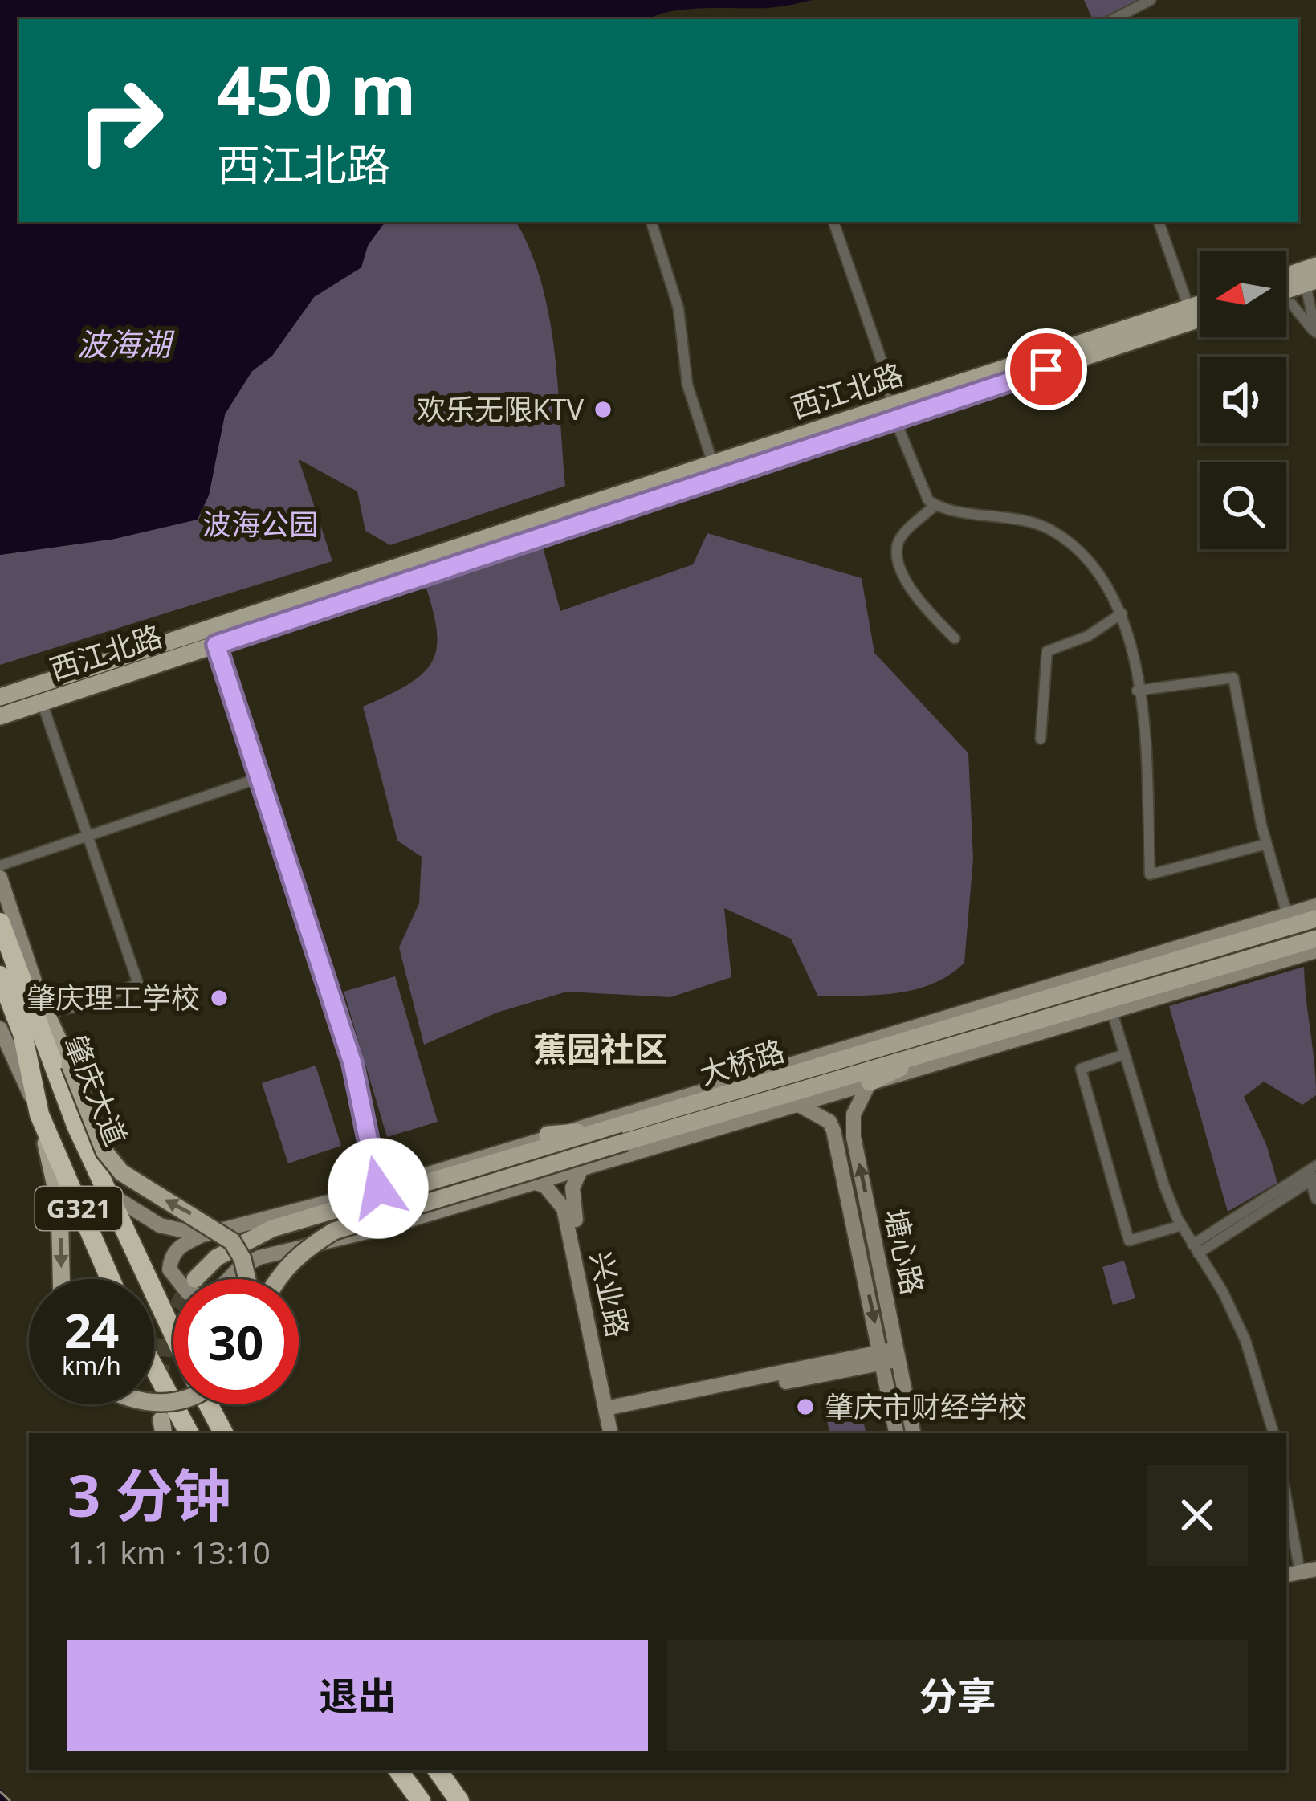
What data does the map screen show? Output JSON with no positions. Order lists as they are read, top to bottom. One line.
{"streets":{"highway":["肇庆大道","G321"],"main road":["西江北路","大桥路"],"street":["塘心路","兴业路"]},"districts":["蕉园社区"],"water":["波海湖"],"parks":["波海公园"],"places":["欢乐无限KTV","肇庆理工学校","肇庆市财经学校"],"north":"left","page":{"turn":["450 m","西江北路"],"speed":"24 km/h","limit":"30","heading":["3 分钟","1.1 km · 13:10"],"buttons":["退出","分享"]}}
